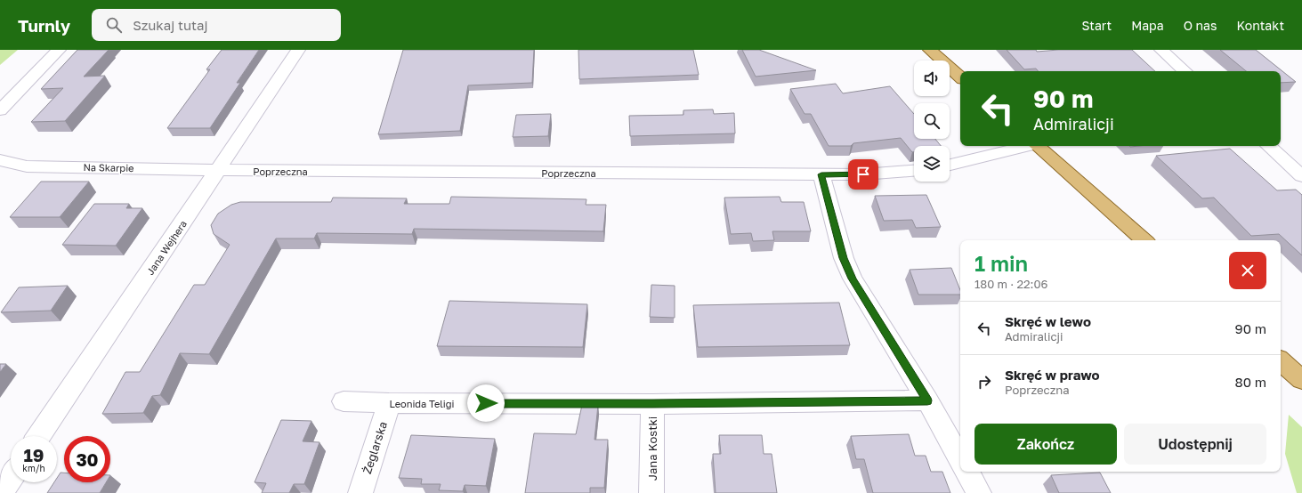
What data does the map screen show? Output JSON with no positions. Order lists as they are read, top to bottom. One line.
{"streets":{"street":["Na Skarpie","Poprzeczna","Jana Wejhera","Leonida Teligi","Żeglarska","Jana Kostki"]},"crossings":[["Na Skarpie","Poprzeczna"],["Na Skarpie","Jana Wejhera"],["Poprzeczna","Jana Wejhera"],["Leonida Teligi","Żeglarska"],["Leonida Teligi","Jana Kostki"]],"page":{"header":"Turnly","search":"Szukaj tutaj","nav":["Start","Mapa","O nas","Kontakt"],"turn":["90 m","Admiralicji"],"heading":["1 min","180 m · 22:06"],"list":[{"name":"Skręć w lewo","note":"Admiralicji","value":"90 m"},{"name":"Skręć w prawo","note":"Poprzeczna","value":"80 m"}],"buttons":["Zakończ","Udostępnij"],"speed":"19 km/h","limit":"30"}}
